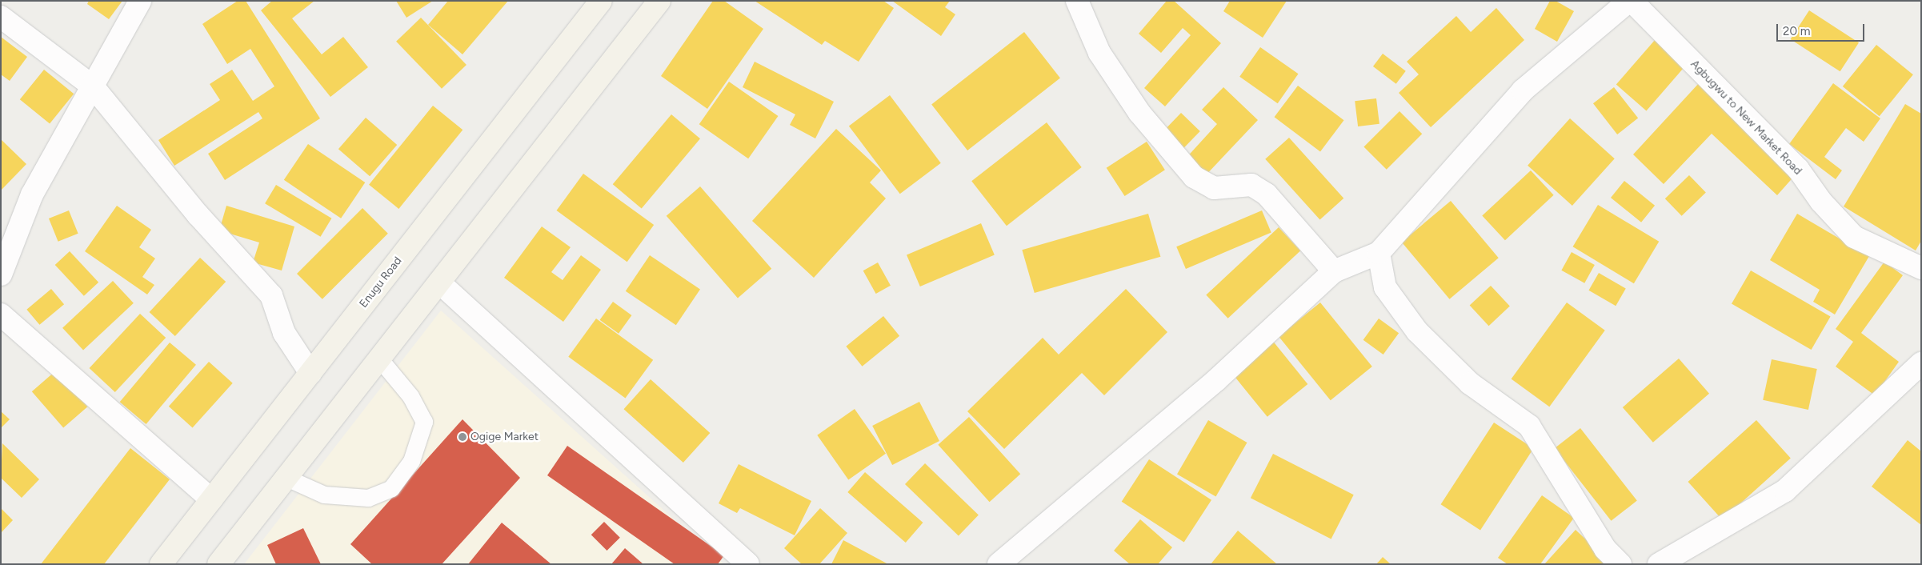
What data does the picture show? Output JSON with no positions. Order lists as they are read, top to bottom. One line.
{"streets":{"main road":["Enugu Road"],"street":["Agbugwu to New Market Road"]},"places":["Ogige Market"],"scale_bar":"20 m"}
